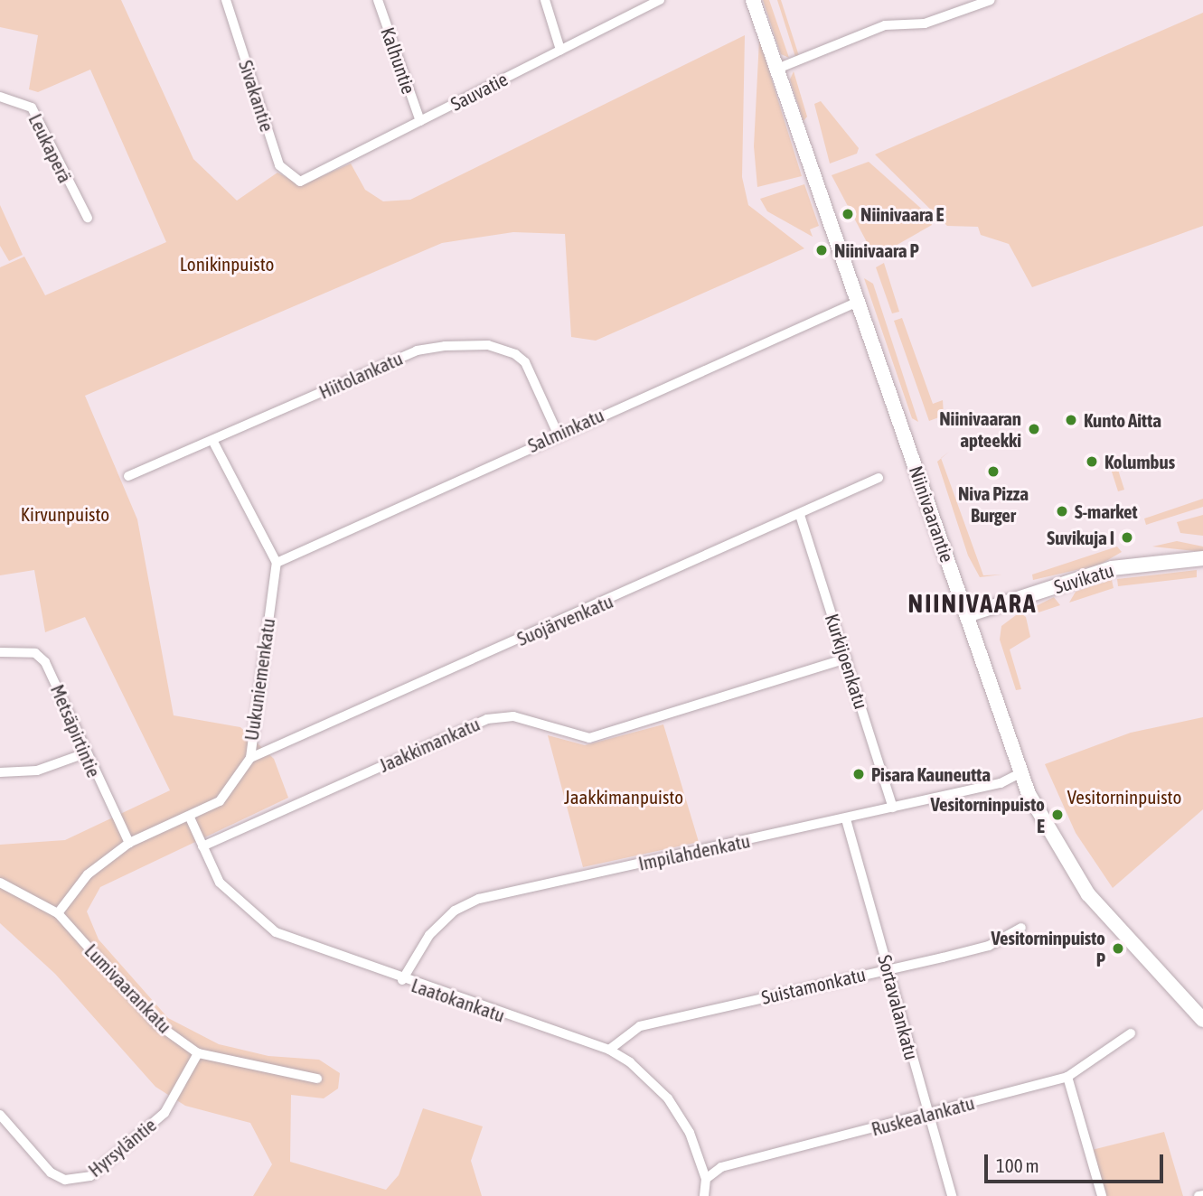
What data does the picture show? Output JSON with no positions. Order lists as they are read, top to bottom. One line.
{"streets":{"main road":["Niinivaarantie","Suvikatu"],"street":["Kalhuntie","Sauvatie","Sivakantie","Leukaperä","Hiitolankatu","Salminkatu","Suojärvenkatu","Kurkijoenkatu","Uukuniemenkatu","Metsäpirtintie","Jaakkimankatu","Impilahdenkatu","Suistamonkatu","Lumivaarankatu","Laatokankatu","Sortavalankatu","Ruskealankatu","Hyrsyläntie"]},"crossings":[["Kalhuntie","Sauvatie"],["Sauvatie","Sivakantie"],["Hiitolankatu","Salminkatu"],["Salminkatu","Niinivaarantie"],["Salminkatu","Uukuniemenkatu"],["Niinivaarantie","Suvikatu"],["Niinivaarantie","Impilahdenkatu"],["Suojärvenkatu","Kurkijoenkatu"],["Suojärvenkatu","Uukuniemenkatu"],["Kurkijoenkatu","Jaakkimankatu"],["Kurkijoenkatu","Impilahdenkatu"],["Uukuniemenkatu","Metsäpirtintie"],["Uukuniemenkatu","Lumivaarankatu"],["Uukuniemenkatu","Laatokankatu"],["Jaakkimankatu","Laatokankatu"],["Impilahdenkatu","Laatokankatu"],["Impilahdenkatu","Sortavalankatu"],["Suistamonkatu","Laatokankatu"],["Suistamonkatu","Sortavalankatu"],["Lumivaarankatu","Hyrsyläntie"],["Laatokankatu","Ruskealankatu"],["Sortavalankatu","Ruskealankatu"]],"districts":["NIINIVAARA"],"parks":["Lonikinpuisto","Kirvunpuisto","Jaakkimanpuisto","Vesitorninpuisto"],"places":["Niinivaara E","Niinivaara P","Kunto Aitta","Niinivaaran apteekki","Kolumbus","Niva Pizza Burger","S-market","Suvikuja I","Pisara Kauneutta","Vesitorninpuisto E","Vesitorninpuisto P"],"scale_bar":"100 m"}
